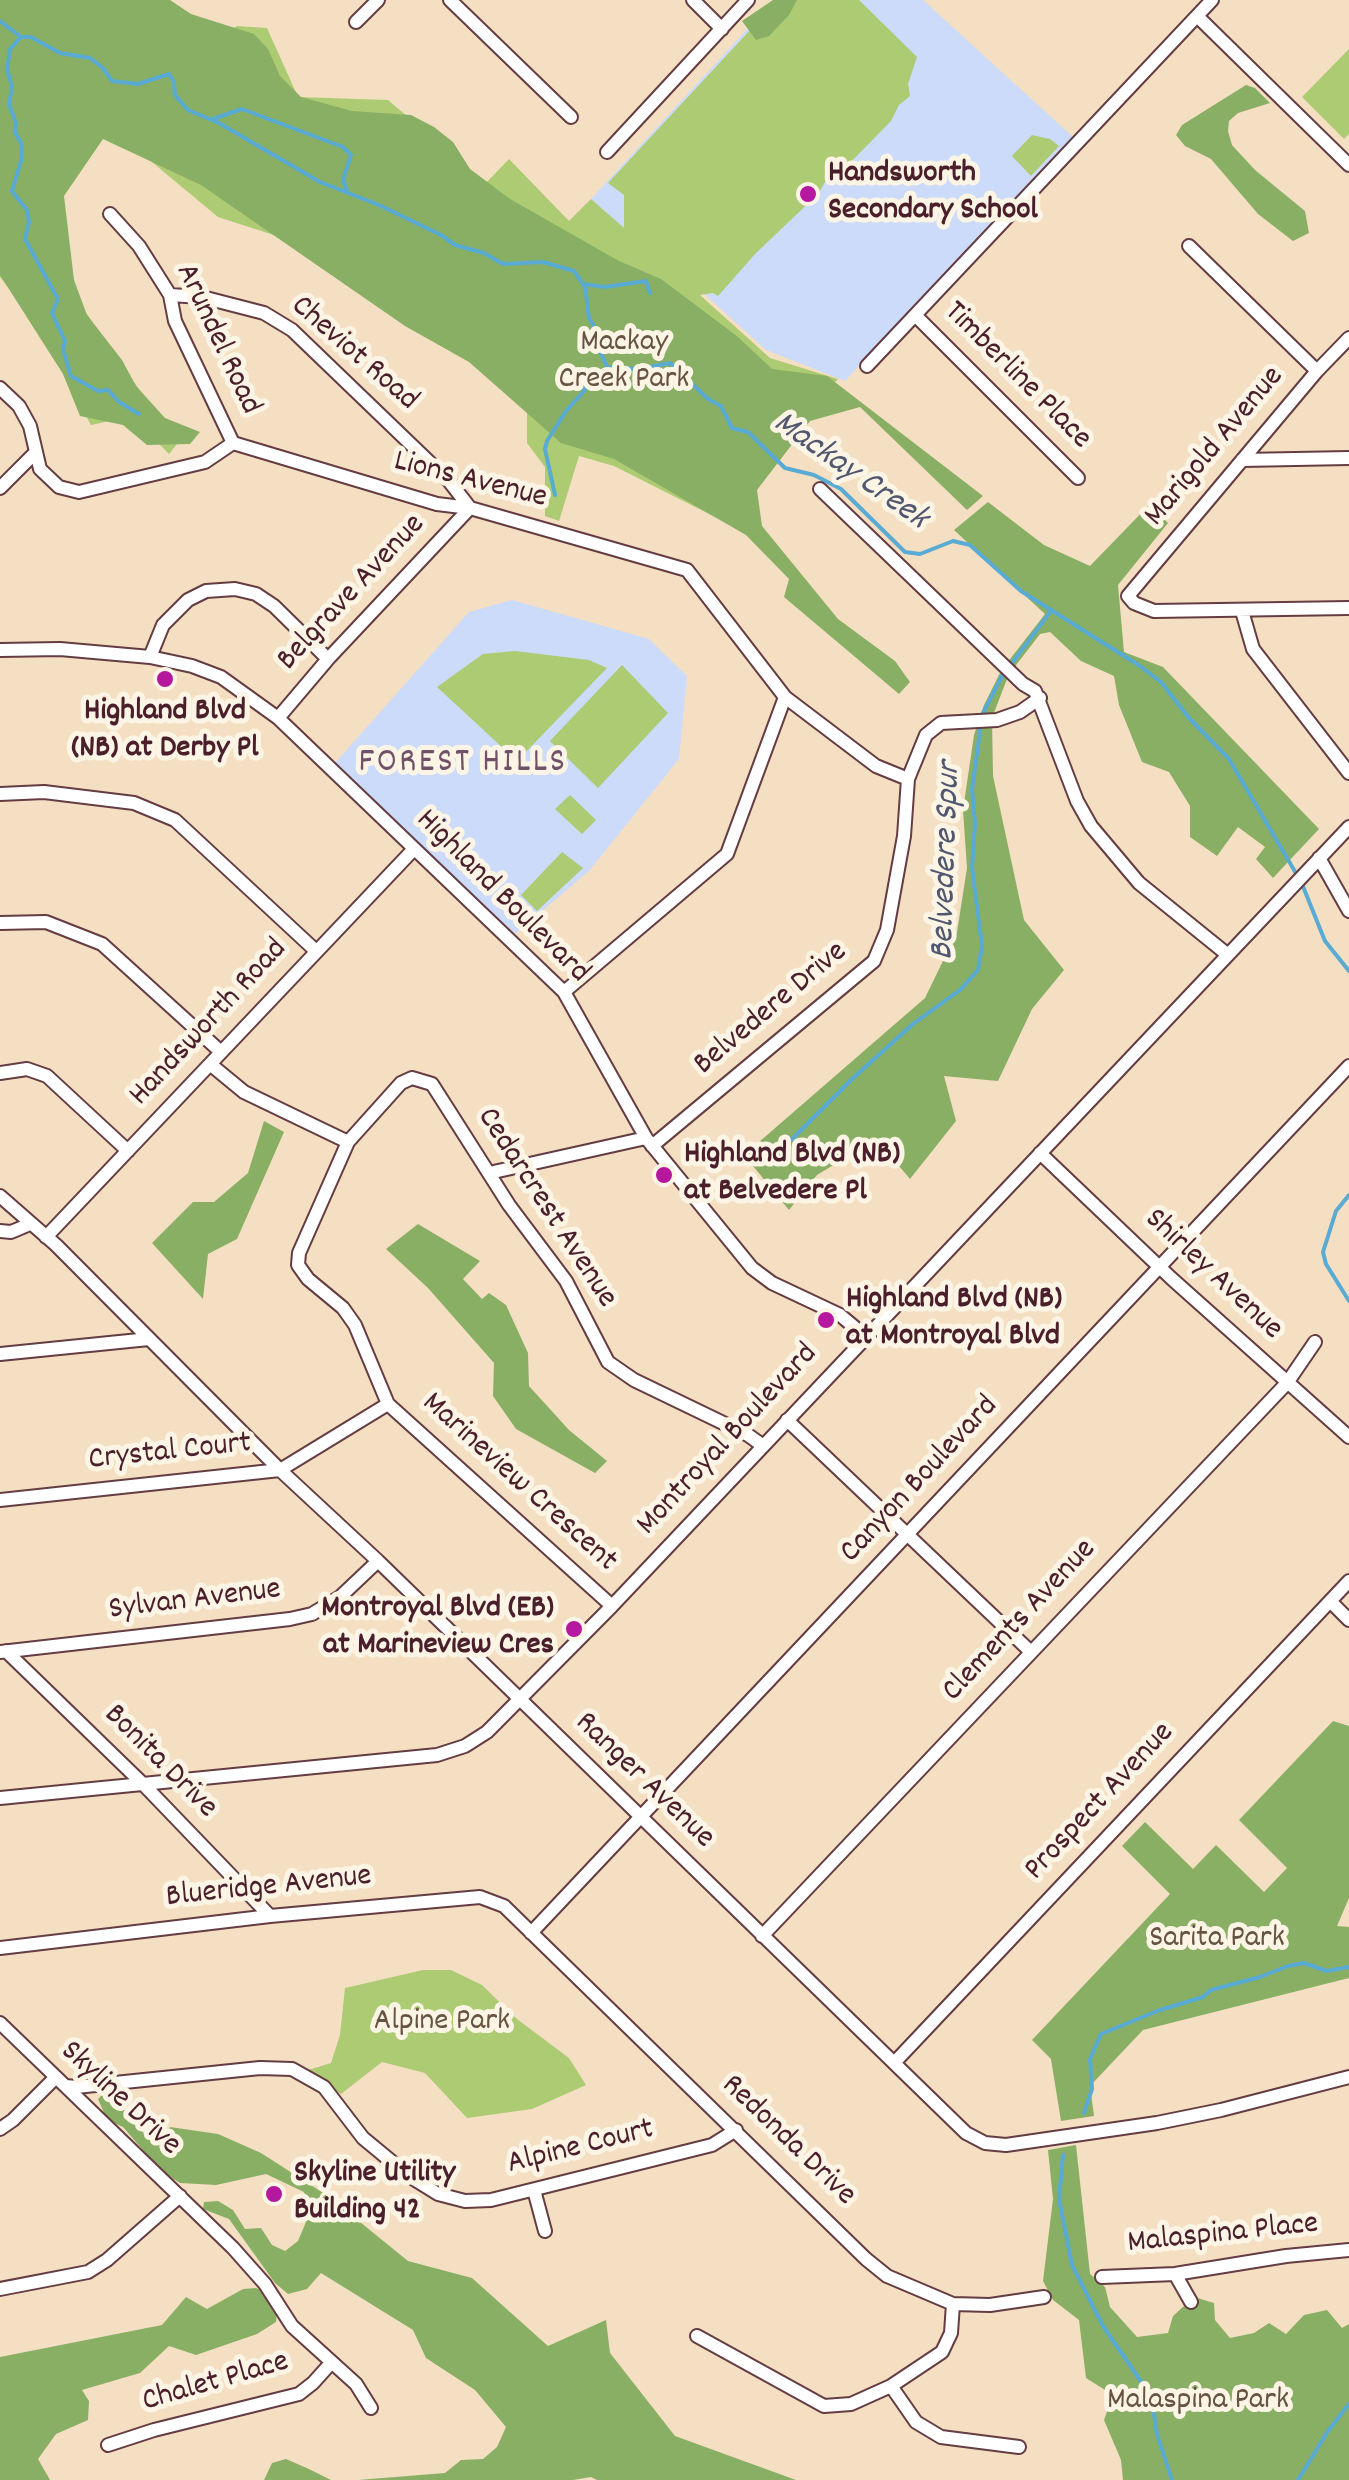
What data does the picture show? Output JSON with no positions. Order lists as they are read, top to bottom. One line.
{"streets":{"street":["Arundel Road","Cheviot Road","Timberline Place","Marigold Avenue","Lions Avenue","Belgrave Avenue","Highland Boulevard","Belvedere Drive","Handsworth Road","Cedarcrest Avenue","Shirley Avenue","Montroyal Boulevard","Crystal Court","Canyon Boulevard","Marineview Crescent","Sylvan Avenue","Clements Avenue","Bonita Drive","Ranger Avenue","Prospect Avenue","Blueridge Avenue","Skyline Drive","Redonda Drive","Alpine Court","Malaspina Place","Chalet Place"]},"crossings":[["Arundel Road","Cheviot Road"],["Arundel Road","Lions Avenue"],["Cheviot Road","Lions Avenue"],["Cheviot Road","Belgrave Avenue"],["Lions Avenue","Belgrave Avenue"],["Lions Avenue","Belvedere Drive"],["Belgrave Avenue","Highland Boulevard"],["Highland Boulevard","Belvedere Drive"],["Highland Boulevard","Handsworth Road"],["Highland Boulevard","Montroyal Boulevard"],["Belvedere Drive","Cedarcrest Avenue"],["Handsworth Road","Ranger Avenue"],["Cedarcrest Avenue","Montroyal Boulevard"],["Cedarcrest Avenue","Marineview Crescent"],["Shirley Avenue","Montroyal Boulevard"],["Shirley Avenue","Canyon Boulevard"],["Shirley Avenue","Clements Avenue"],["Montroyal Boulevard","Marineview Crescent"],["Montroyal Boulevard","Bonita Drive"],["Montroyal Boulevard","Ranger Avenue"],["Crystal Court","Marineview Crescent"],["Crystal Court","Ranger Avenue"],["Canyon Boulevard","Ranger Avenue"],["Canyon Boulevard","Blueridge Avenue"],["Canyon Boulevard","Redonda Drive"],["Sylvan Avenue","Bonita Drive"],["Sylvan Avenue","Ranger Avenue"],["Clements Avenue","Ranger Avenue"],["Bonita Drive","Blueridge Avenue"],["Ranger Avenue","Prospect Avenue"],["Blueridge Avenue","Redonda Drive"],["Skyline Drive","Alpine Court"],["Skyline Drive","Chalet Place"],["Redonda Drive","Alpine Court"]],"districts":["FOREST HILLS"],"water":["Mackay Creek","Belvedere Spur"],"parks":["Mackay Creek Park","Sarita Park","Alpine Park","Malaspina Park"],"places":["Handsworth Secondary School","Highland Blvd (NB) at Derby Pl","Highland Blvd (NB) at Belvedere Pl","Highland Blvd (NB) at Montroyal Blvd","Montroyal Blvd (EB) at Marineview Cres","Skyline Utility Building 42"]}
